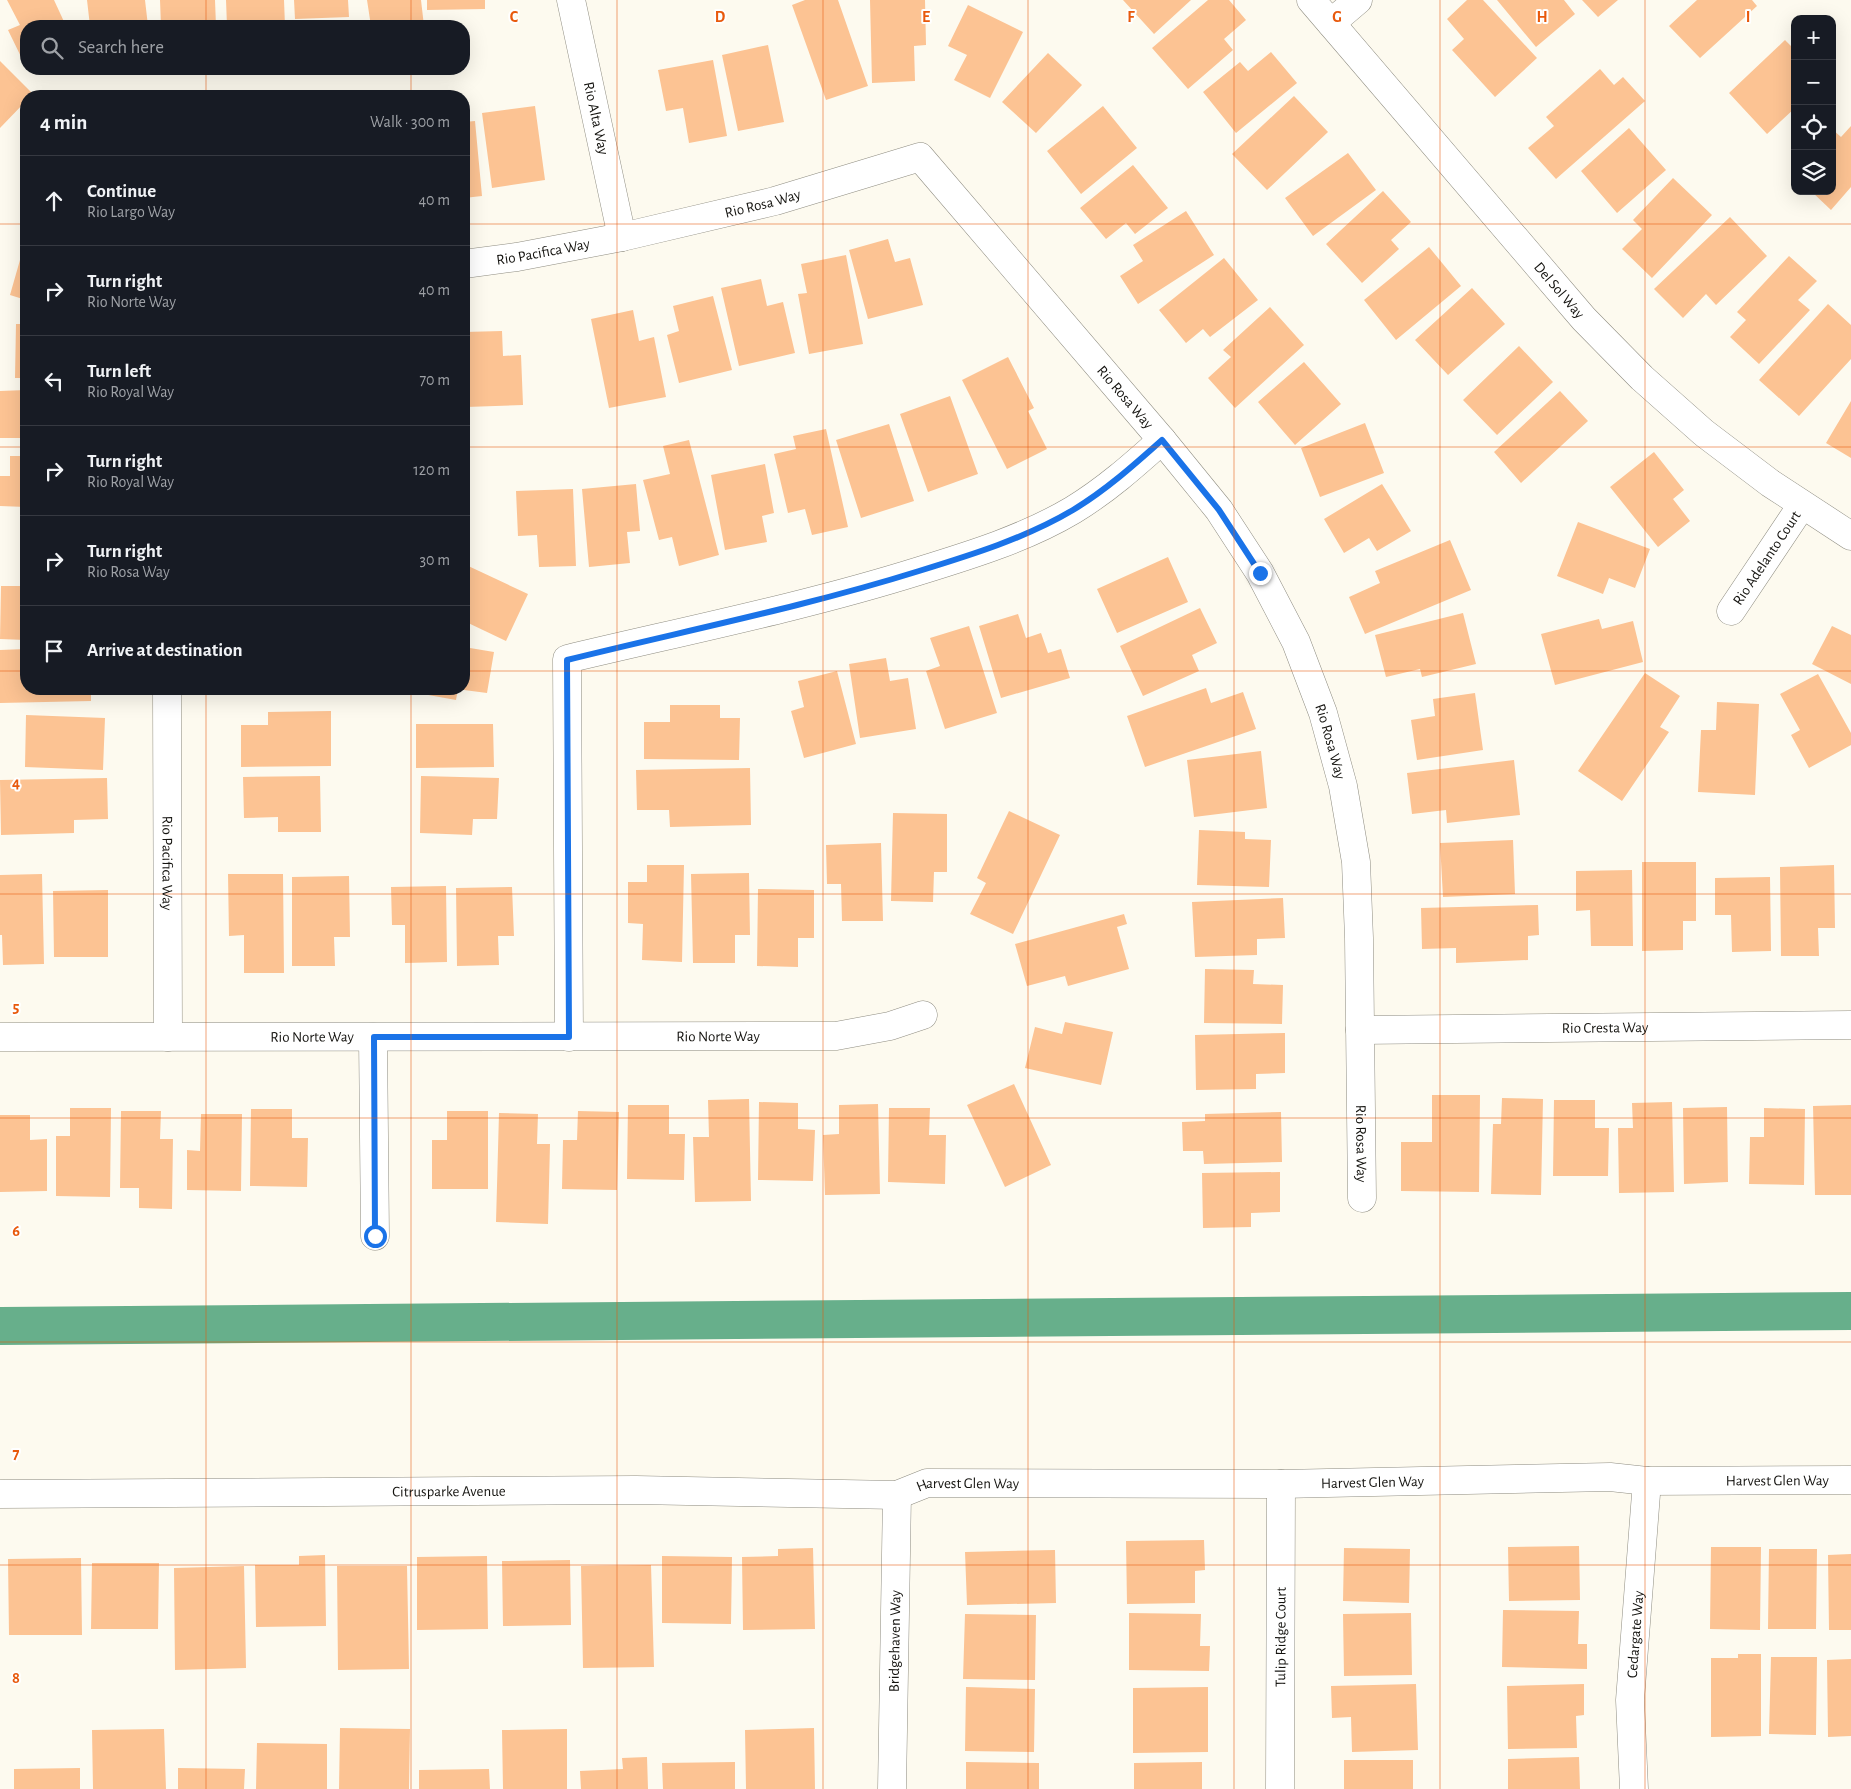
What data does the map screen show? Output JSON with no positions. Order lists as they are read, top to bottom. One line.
{"streets":{"street":["Rio Alta Way","Rio Rosa Way","Rio Pacifica Way","Del Sol Way","Rio Adelanto Court","Rio Cresta Way","Rio Norte Way","Harvest Glen Way","Citrusparke Avenue","Cedargate Way","Tulip Ridge Court","Bridgehaven Way"]},"crossings":[["Rio Alta Way","Rio Rosa Way"],["Rio Alta Way","Rio Pacifica Way"],["Rio Rosa Way","Rio Pacifica Way"],["Rio Rosa Way","Rio Cresta Way"],["Rio Pacifica Way","Rio Norte Way"],["Del Sol Way","Rio Adelanto Court"],["Harvest Glen Way","Citrusparke Avenue"],["Harvest Glen Way","Cedargate Way"],["Harvest Glen Way","Tulip Ridge Court"],["Harvest Glen Way","Bridgehaven Way"],["Citrusparke Avenue","Bridgehaven Way"]],"page":{"map_buttons":["+","−"],"search":"Search here","heading":["4 min","Walk · 300 m"],"list":[["Continue","Rio Largo Way","40 m"],["Turn right","Rio Norte Way","40 m"],["Turn left","Rio Royal Way","70 m"],["Turn right","Rio Royal Way","120 m"],["Turn right","Rio Rosa Way","30 m"],"Arrive at destination"]},"grid":{"columns":["C","D","E","F","G","H","I"],"rows":["4","5","6","7","8"]}}
